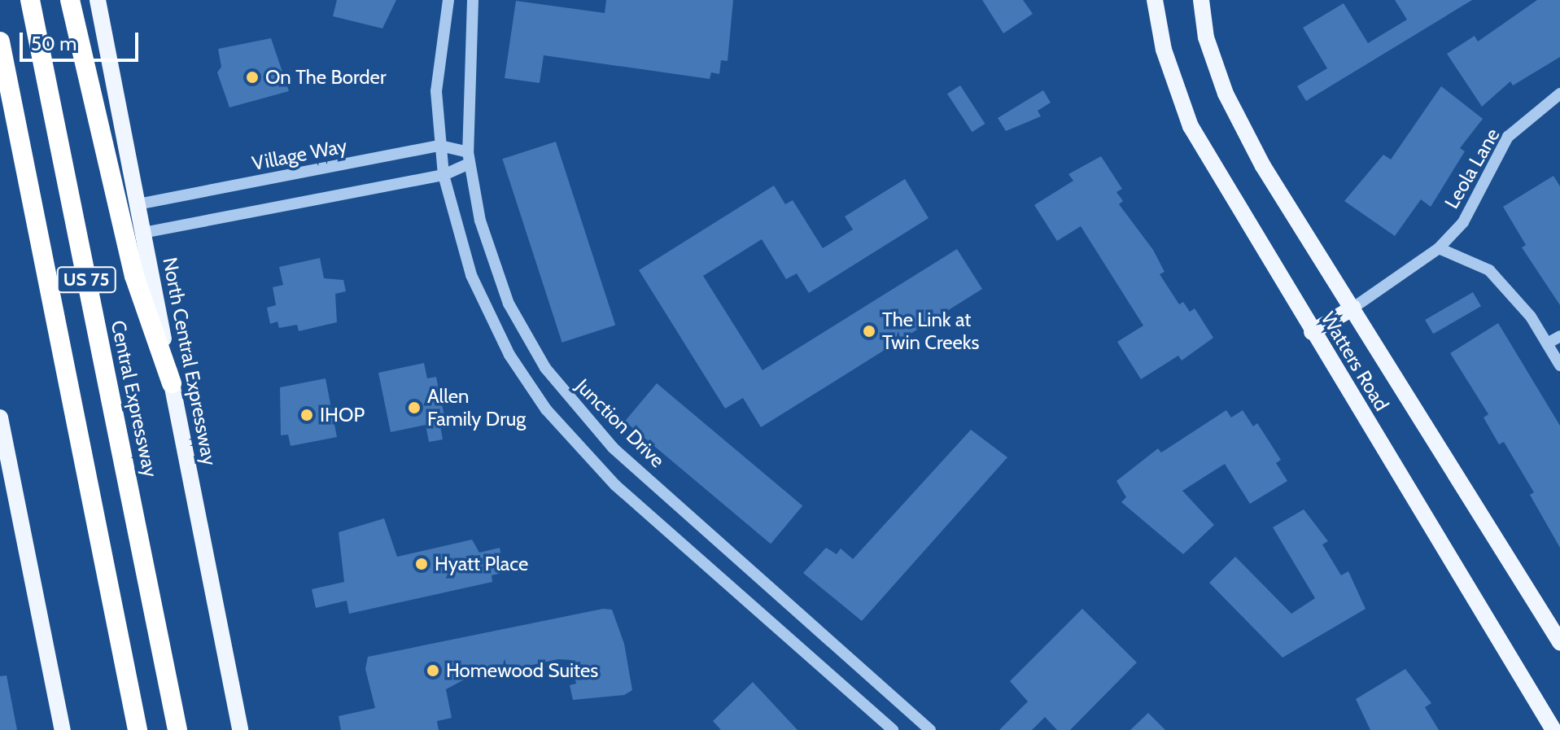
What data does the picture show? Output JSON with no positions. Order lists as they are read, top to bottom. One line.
{"streets":{"highway":["US 75","Central Expressway"],"main road":["North Central Expressway","Watters Road"],"street":["Village Way","Leola Lane","Junction Drive"]},"crossings":[["Village Way","North Central Expressway"],["Village Way","Junction Drive"],["Leola Lane","Watters Road"]],"places":["On The Border","The Link at Twin Creeks","Allen Family Drug","IHOP","Hyatt Place","Homewood Suites"],"scale_bar":"50 m"}
